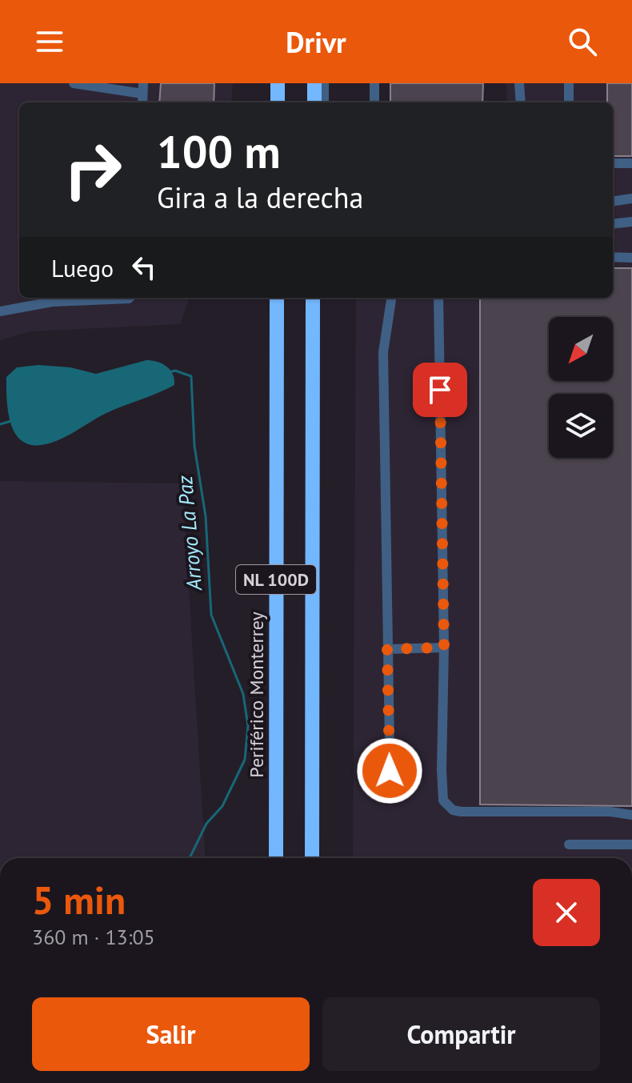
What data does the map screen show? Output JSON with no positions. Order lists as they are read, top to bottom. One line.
{"streets":{"highway":["NL 100D","Periférico Monterrey"]},"water":["Arroyo La Paz"],"north":"bottom left","page":{"header":"Drivr","turn":["100 m","Gira a la derecha"],"then":"Luego","heading":["5 min","360 m · 13:05"],"buttons":["Salir","Compartir"]}}
